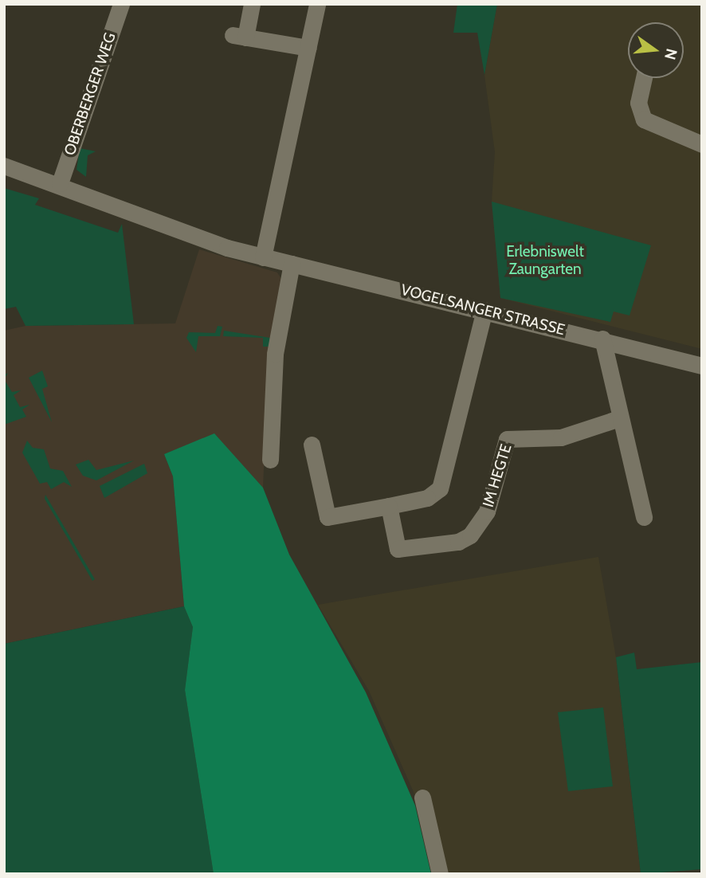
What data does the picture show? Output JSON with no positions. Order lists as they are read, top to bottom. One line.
{"streets":{"street":["OBERBERGER WEG","VOGELSANGER STRASSE","IM HEGTE"]},"crossings":[["OBERBERGER WEG","VOGELSANGER STRASSE"]],"parks":["Erlebniswelt Zaungarten"],"north":"right"}
